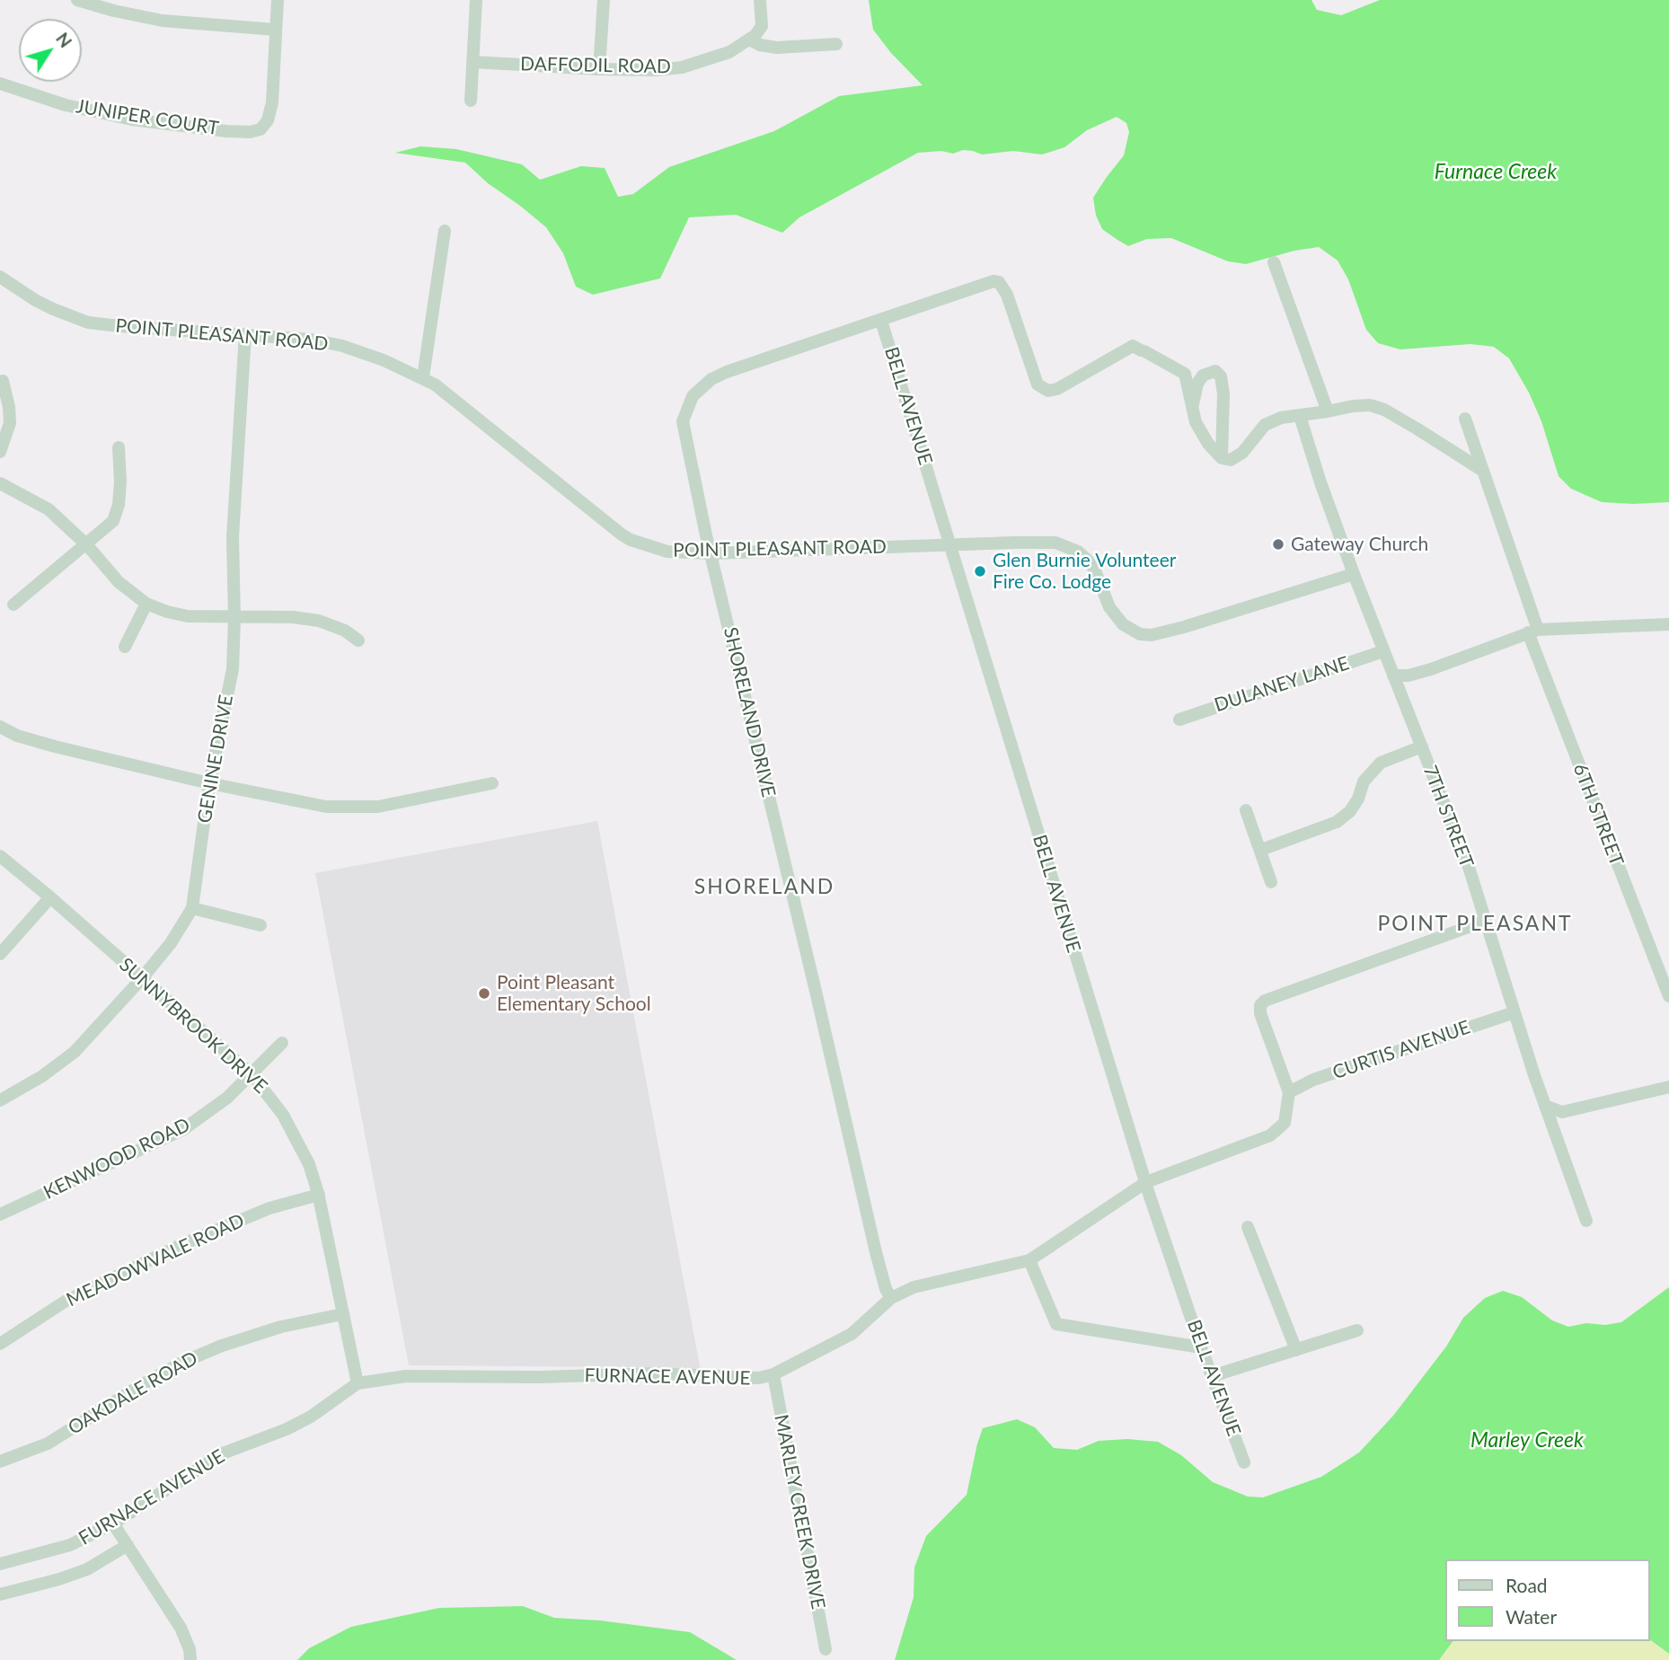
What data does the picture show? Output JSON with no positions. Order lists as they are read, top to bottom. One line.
{"streets":{"street":["DAFFODIL ROAD","JUNIPER COURT","POINT PLEASANT ROAD","BELL AVENUE","DULANEY LANE","SHORELAND DRIVE","GENINE DRIVE","6TH STREET","7TH STREET","SUNNYBROOK DRIVE","CURTIS AVENUE","KENWOOD ROAD","MEADOWVALE ROAD","FURNACE AVENUE","OAKDALE ROAD","MARLEY CREEK DRIVE"]},"crossings":[["POINT PLEASANT ROAD","BELL AVENUE"],["POINT PLEASANT ROAD","SHORELAND DRIVE"],["POINT PLEASANT ROAD","GENINE DRIVE"],["POINT PLEASANT ROAD","7TH STREET"],["BELL AVENUE","SHORELAND DRIVE"],["BELL AVENUE","FURNACE AVENUE"],["DULANEY LANE","7TH STREET"],["SHORELAND DRIVE","FURNACE AVENUE"],["GENINE DRIVE","SUNNYBROOK DRIVE"],["7TH STREET","CURTIS AVENUE"],["SUNNYBROOK DRIVE","KENWOOD ROAD"],["SUNNYBROOK DRIVE","MEADOWVALE ROAD"],["SUNNYBROOK DRIVE","FURNACE AVENUE"],["SUNNYBROOK DRIVE","OAKDALE ROAD"],["CURTIS AVENUE","FURNACE AVENUE"],["FURNACE AVENUE","MARLEY CREEK DRIVE"]],"districts":["SHORELAND","POINT PLEASANT"],"water":["Furnace Creek","Marley Creek"],"places":["Gateway Church","Glen Burnie Volunteer Fire Co. Lodge","Point Pleasant Elementary School"],"legend":["Road","Water"],"north":"top right"}
